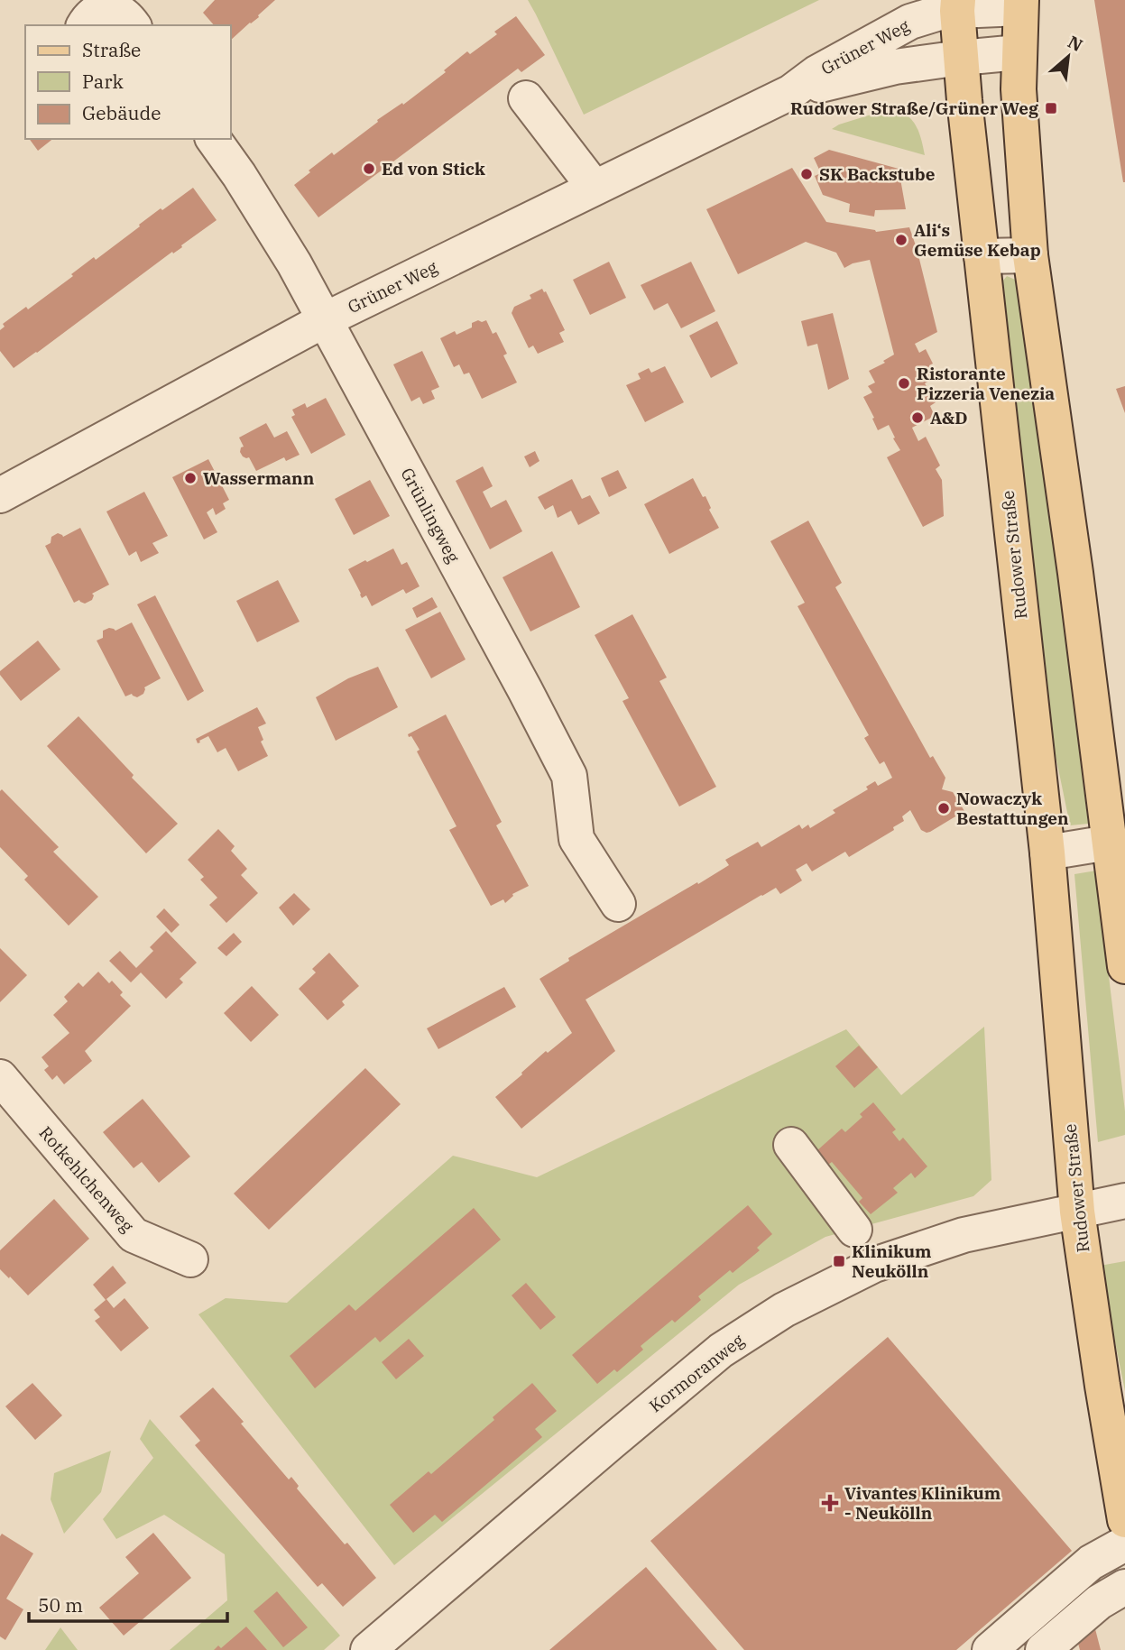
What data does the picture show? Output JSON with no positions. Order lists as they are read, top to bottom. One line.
{"streets":{"main road":["Rudower Straße"],"street":["Grüner Weg","Grünlingweg","Rotkehlchenweg","Kormoranweg"]},"crossings":[["Grüner Weg","Grünlingweg"],["Grüner Weg","Rudower Straße"],["Rudower Straße","Kormoranweg"]],"places":{"transit":["Rudower Straße/Grüner Weg","Klinikum Neukölln"],"other":["Ed von Stick","SK Backstube","Ali‘s Gemüse Kebap","Ristorante Pizzeria Venezia","A&D","Wassermann","Nowaczyk Bestattungen"],"health":["Vivantes Klinikum - Neukölln"]},"legend":["Straße","Park","Gebäude"],"scale_bar":"50 m","north":"top right"}
